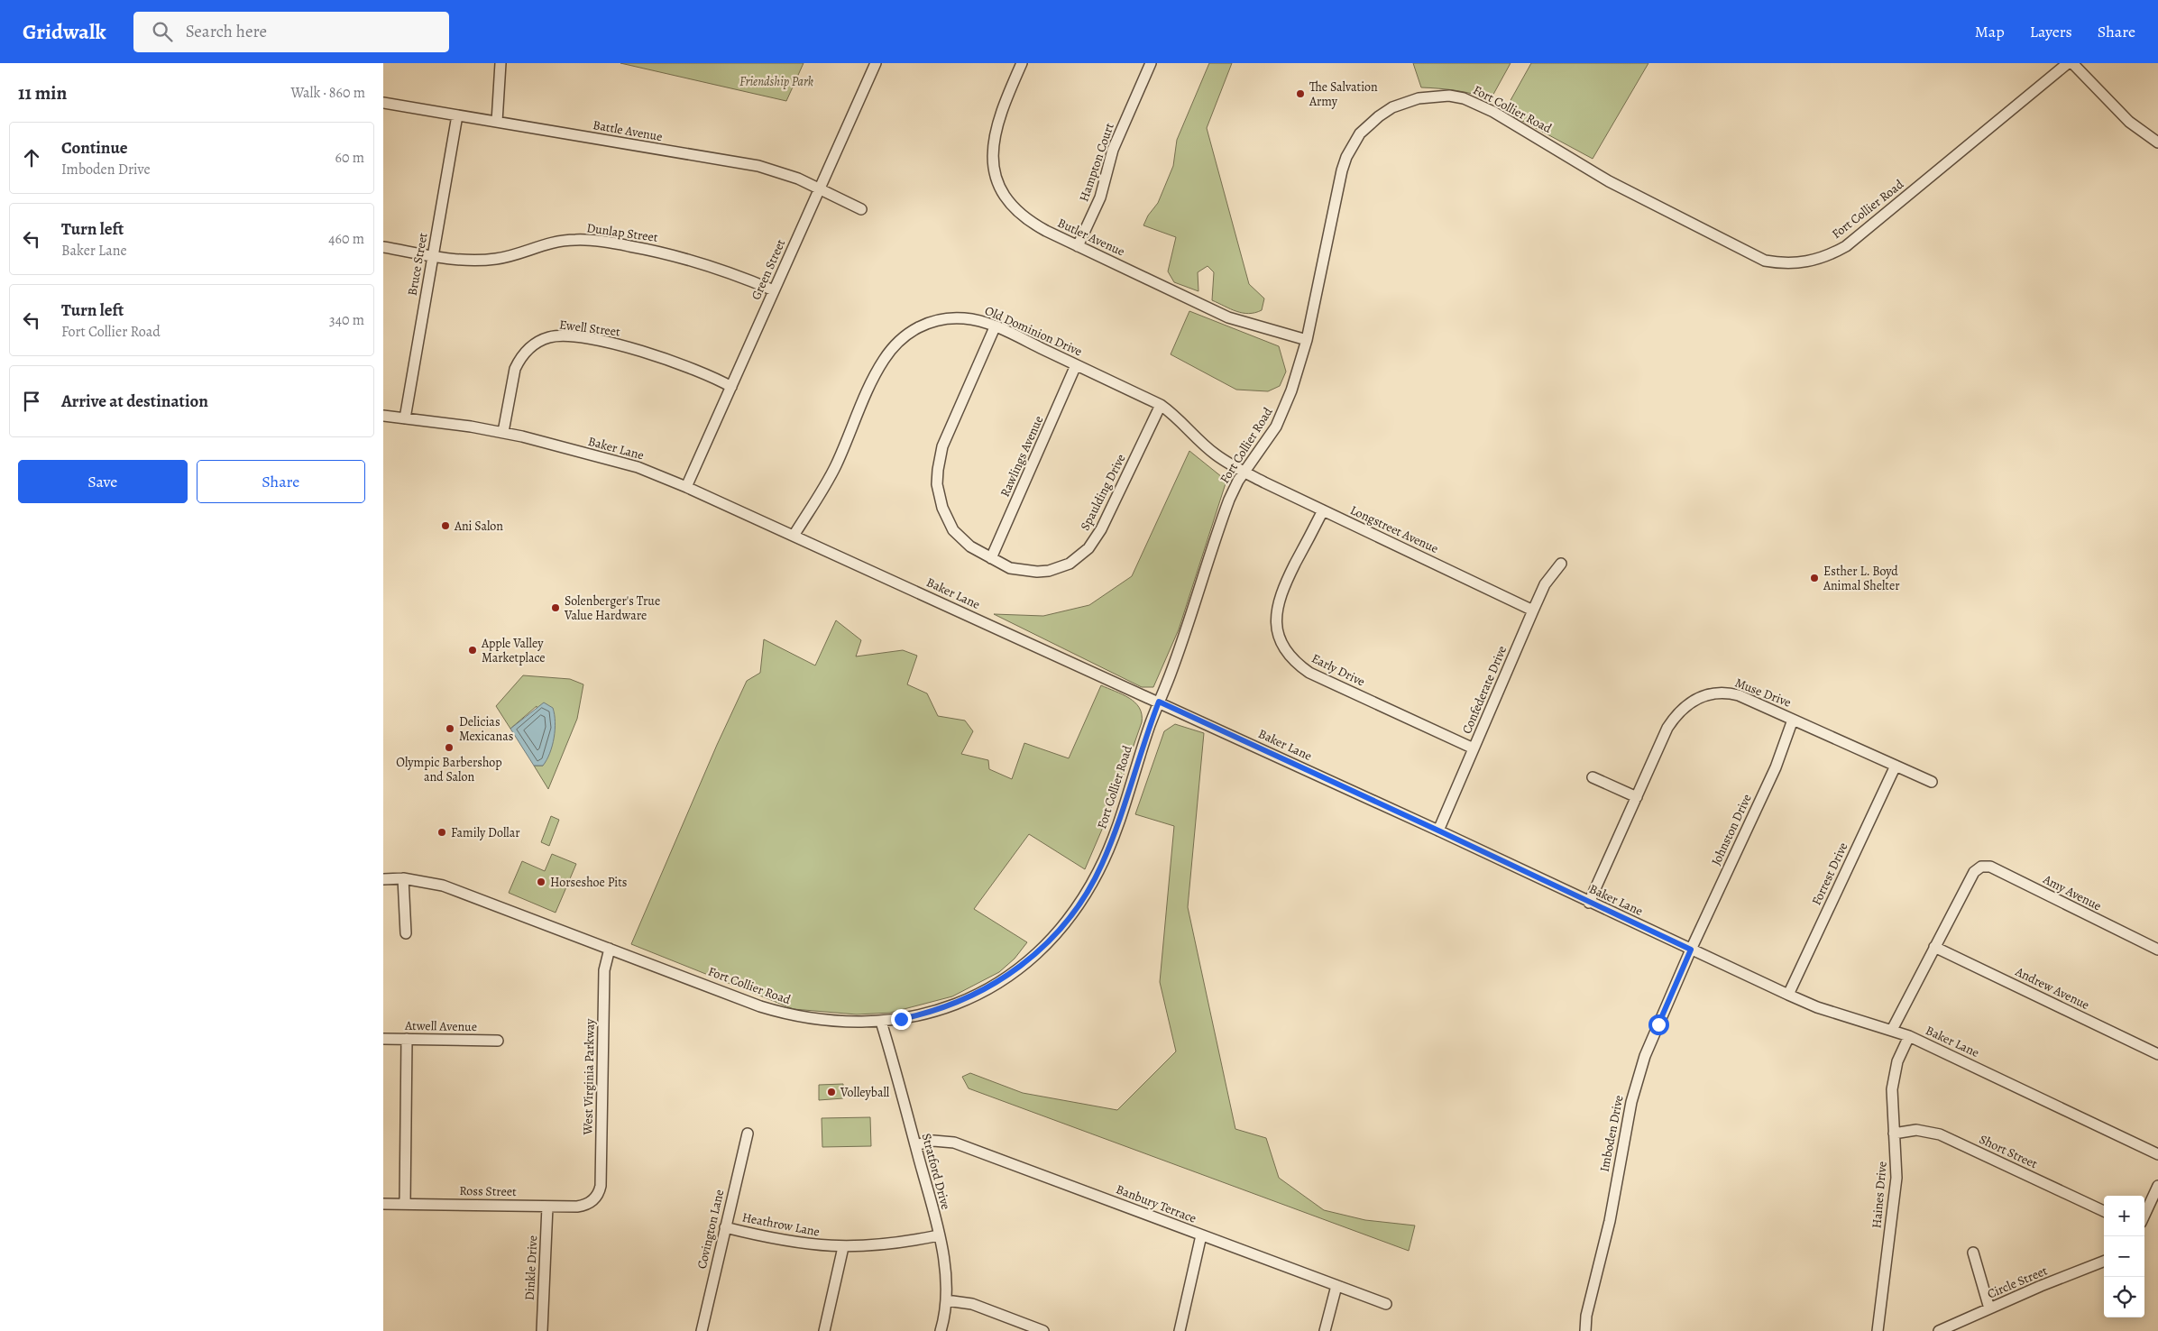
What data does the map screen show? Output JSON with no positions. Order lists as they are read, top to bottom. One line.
{"streets":{"street":["Fort Collier Road","Battle Avenue","Hampton Court","Dunlap Street","Butler Avenue","Bruce Street","Green Street","Ewell Street","Old Dominion Drive","Baker Lane","Rawlings Avenue","Spaulding Drive","Longstreet Avenue","Early Drive","Confederate Drive","Muse Drive","Johnston Drive","Forrest Drive","Amy Avenue","Andrew Avenue","Atwell Avenue","West Virginia Parkway","Imboden Drive","Short Street","Stratford Drive","Ross Street","Haines Drive","Banbury Terrace","Heathrow Lane","Covington Lane","Dinkle Drive","Circle Street"]},"crossings":[["Fort Collier Road","Butler Avenue"],["Fort Collier Road","Old Dominion Drive"],["Fort Collier Road","Baker Lane"],["Fort Collier Road","Longstreet Avenue"],["Fort Collier Road","West Virginia Parkway"],["Fort Collier Road","Stratford Drive"],["Battle Avenue","Bruce Street"],["Battle Avenue","Green Street"],["Hampton Court","Butler Avenue"],["Dunlap Street","Bruce Street"],["Dunlap Street","Green Street"],["Bruce Street","Baker Lane"],["Green Street","Ewell Street"],["Green Street","Baker Lane"],["Ewell Street","Baker Lane"],["Old Dominion Drive","Baker Lane"],["Old Dominion Drive","Rawlings Avenue"],["Old Dominion Drive","Spaulding Drive"],["Old Dominion Drive","Longstreet Avenue"],["Baker Lane","Confederate Drive"],["Baker Lane","Muse Drive"],["Baker Lane","Johnston Drive"],["Baker Lane","Forrest Drive"],["Baker Lane","Imboden Drive"],["Baker Lane","Haines Drive"],["Rawlings Avenue","Spaulding Drive"],["Longstreet Avenue","Early Drive"],["Longstreet Avenue","Confederate Drive"],["Early Drive","Confederate Drive"],["Muse Drive","Johnston Drive"],["Muse Drive","Forrest Drive"],["Johnston Drive","Imboden Drive"],["Amy Avenue","Andrew Avenue"],["West Virginia Parkway","Ross Street"],["Short Street","Haines Drive"],["Stratford Drive","Banbury Terrace"],["Stratford Drive","Heathrow Lane"],["Ross Street","Dinkle Drive"],["Heathrow Lane","Covington Lane"]],"parks":["Friendship Park"],"places":["The Salvation Army","Ani Salon","Esther L. Boyd Animal Shelter","Solenberger's True Value Hardware","Apple Valley Marketplace","Delicias Mexicanas","Olympic Barbershop and Salon","Family Dollar","Horseshoe Pits","Volleyball"],"page":{"header":"Gridwalk","search":"Search here","nav":["Map","Layers","Share"],"heading":["11 min","Walk · 860 m"],"list":[["Continue","Imboden Drive","60 m"],["Turn left","Baker Lane","460 m"],["Turn left","Fort Collier Road","340 m"],"Arrive at destination"],"buttons":["Save","Share"],"map_buttons":["+","−"]}}
